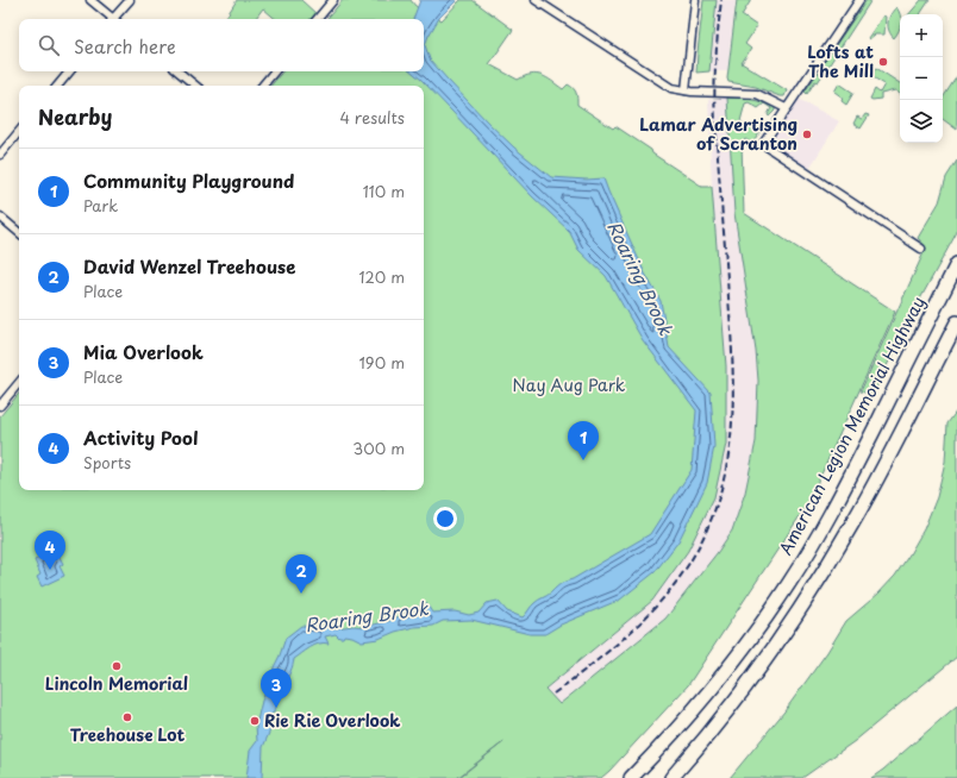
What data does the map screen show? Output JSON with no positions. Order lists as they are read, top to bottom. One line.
{"streets":{"highway":["American Legion Memorial Highway"]},"water":["Roaring Brook"],"parks":["Nay Aug Park"],"places":["Lofts at The Mill","Lamar Advertising of Scranton","Lincoln Memorial","Treehouse Lot","Rie Rie Overlook"],"page":{"map_buttons":["+","−"],"search":"Search here","heading":["Nearby","4 results"],"list":[{"mark":"1","name":"Community Playground","note":"Park","value":"110 m"},{"mark":"2","name":"David Wenzel Treehouse","note":"Place","value":"120 m"},{"mark":"3","name":"Mia Overlook","note":"Place","value":"190 m"},{"mark":"4","name":"Activity Pool","note":"Sports","value":"300 m"}],"pins":["1","4","2","3"]}}
